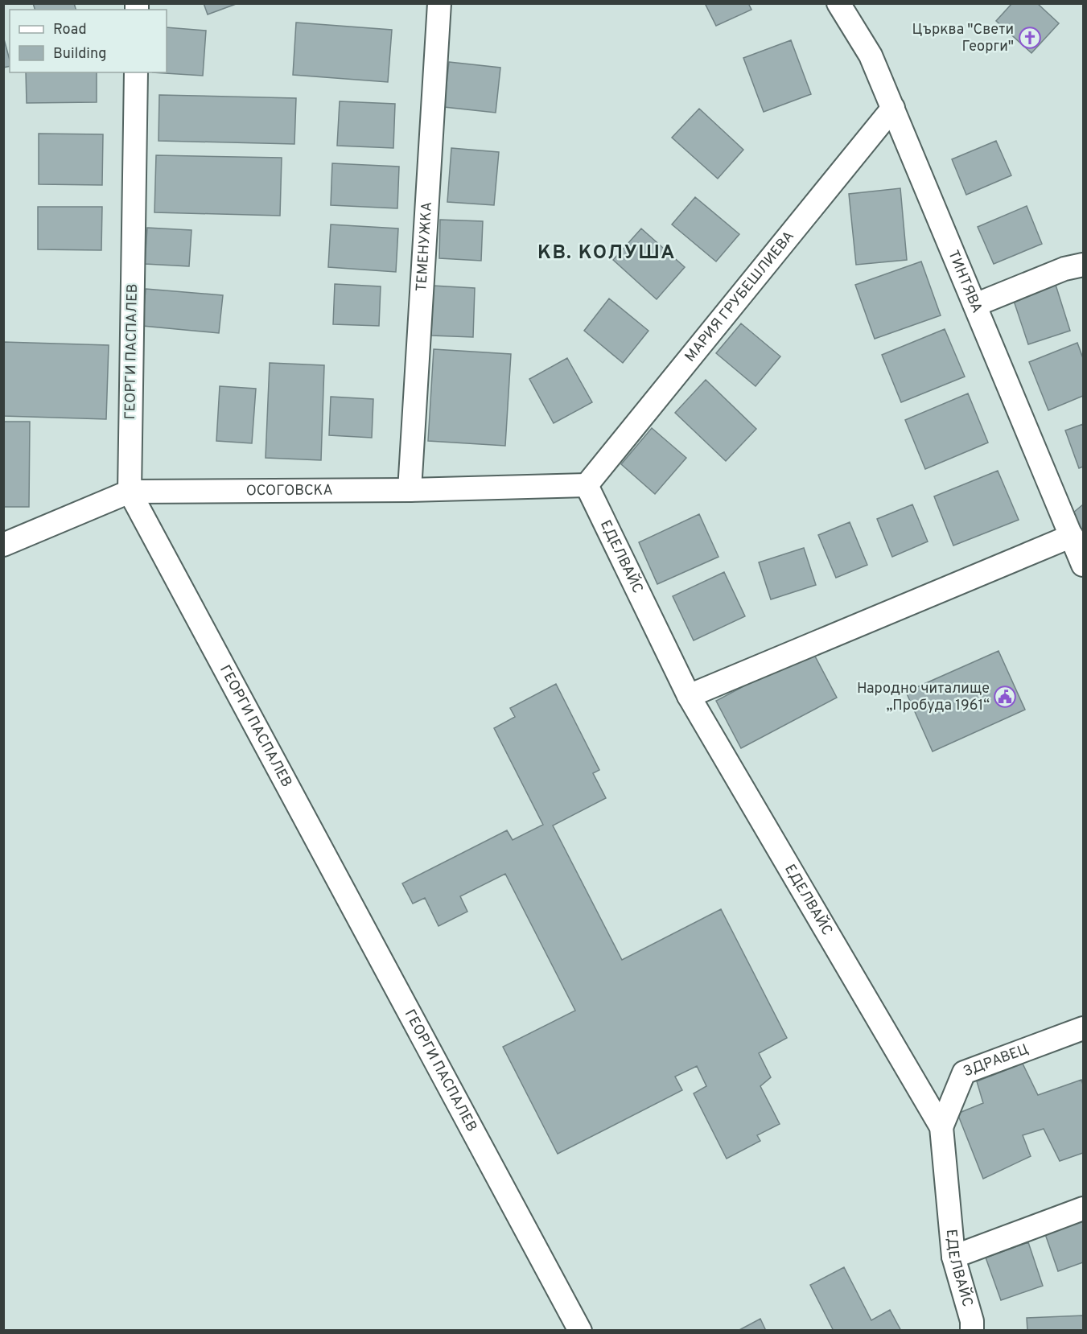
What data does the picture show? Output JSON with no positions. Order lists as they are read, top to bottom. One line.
{"streets":{"street":["ТЕМЕНУЖКА","ТИНТЯВА","МАРИЯ ГРУБЕШЛИЕВА","ГЕОРГИ ПАСПАЛЕВ","ОСОГОВСКА","ЕДЕЛВАЙС","ЗДРАВЕЦ"]},"crossings":[["ТЕМЕНУЖКА","ОСОГОВСКА"],["ТИНТЯВА","МАРИЯ ГРУБЕШЛИЕВА"],["МАРИЯ ГРУБЕШЛИЕВА","ОСОГОВСКА"],["МАРИЯ ГРУБЕШЛИЕВА","ЕДЕЛВАЙС"],["ГЕОРГИ ПАСПАЛЕВ","ОСОГОВСКА"],["ОСОГОВСКА","ЕДЕЛВАЙС"],["ЕДЕЛВАЙС","ЗДРАВЕЦ"]],"districts":["КВ. КОЛУША"],"places":{"church":["Църква \"Свети Георги\""],"public building":["Народно читалище „Пробуда 1961“"]},"legend":["Road","Building"]}
